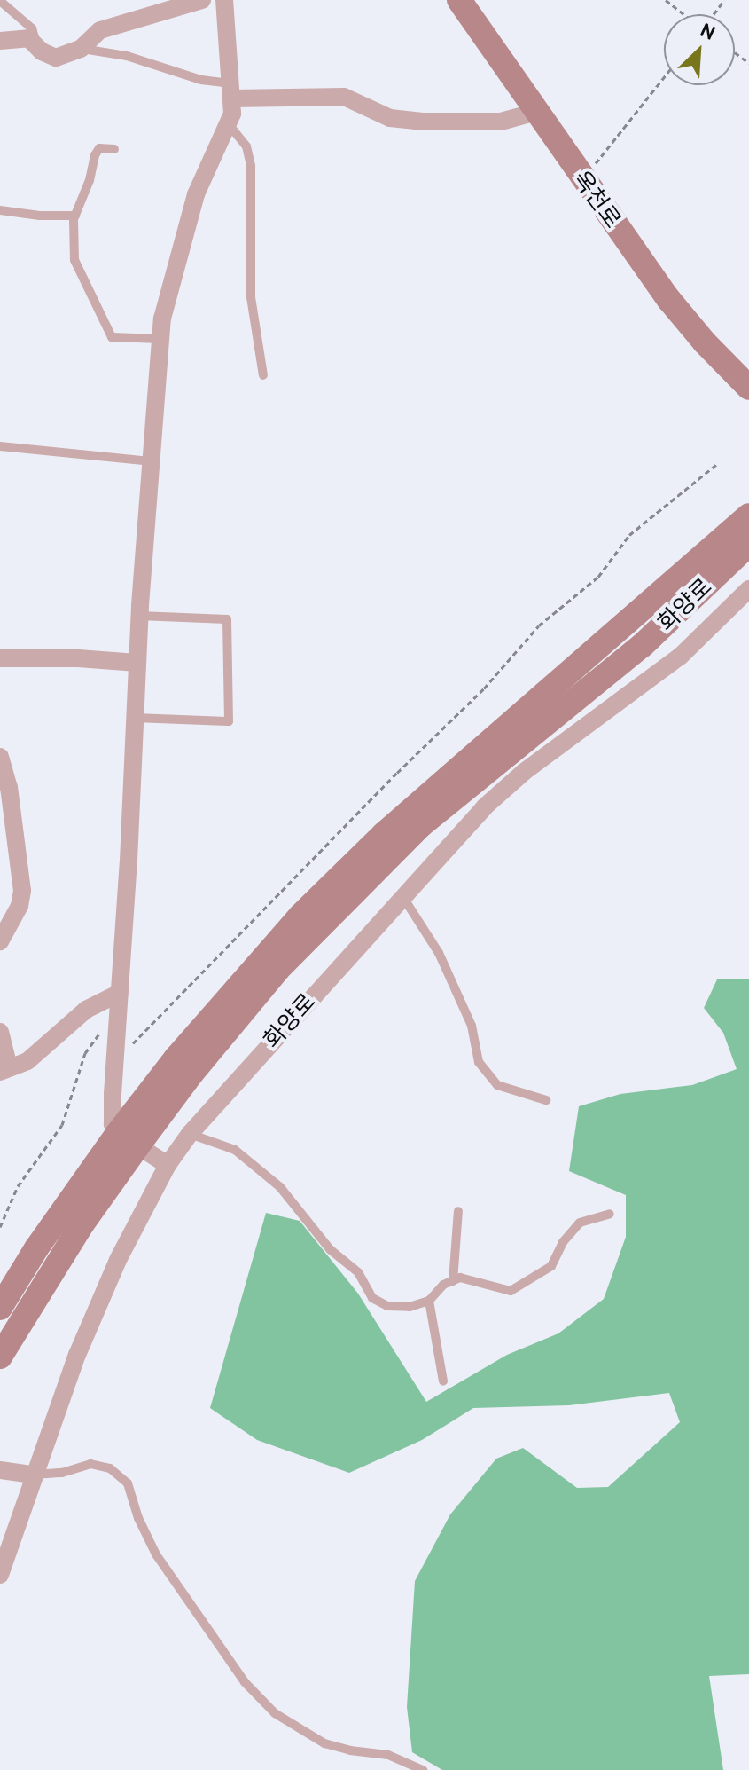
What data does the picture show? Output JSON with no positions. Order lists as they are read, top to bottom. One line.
{"streets":{"main road":["옥천로","화양로"]},"north":"top right"}
